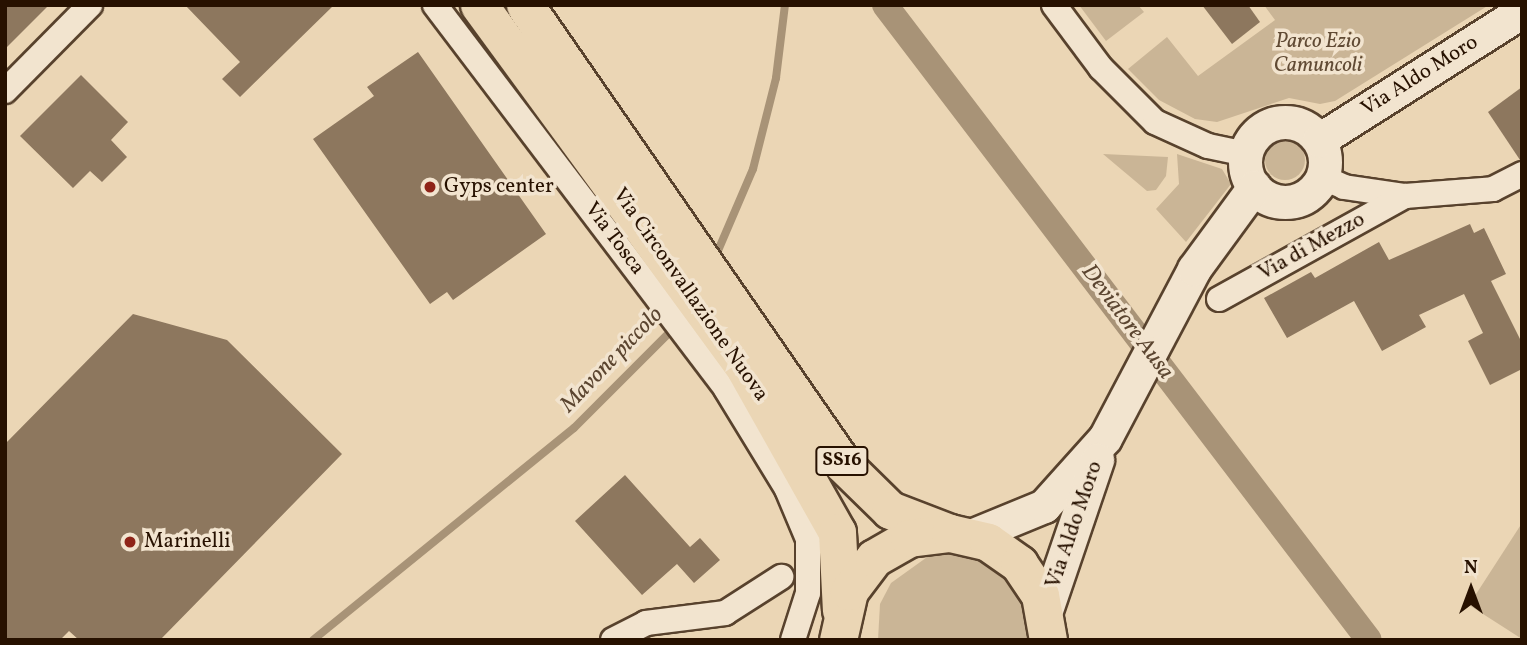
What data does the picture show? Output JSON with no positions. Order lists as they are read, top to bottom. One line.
{"streets":{"main road":["Via Circonvallazione Nuova","SS16"],"street":["Via Aldo Moro","Via Tosca","Via di Mezzo"]},"crossings":[["Via Aldo Moro","Via di Mezzo"],["Via Aldo Moro","SS16"],["Via Tosca","Via Circonvallazione Nuova"],["Via Circonvallazione Nuova","SS16"]],"water":["Deviatore Ausa","Mavone piccolo"],"parks":["Parco Ezio Camuncoli"],"places":["Gyps center","Marinelli"],"north":"top"}
